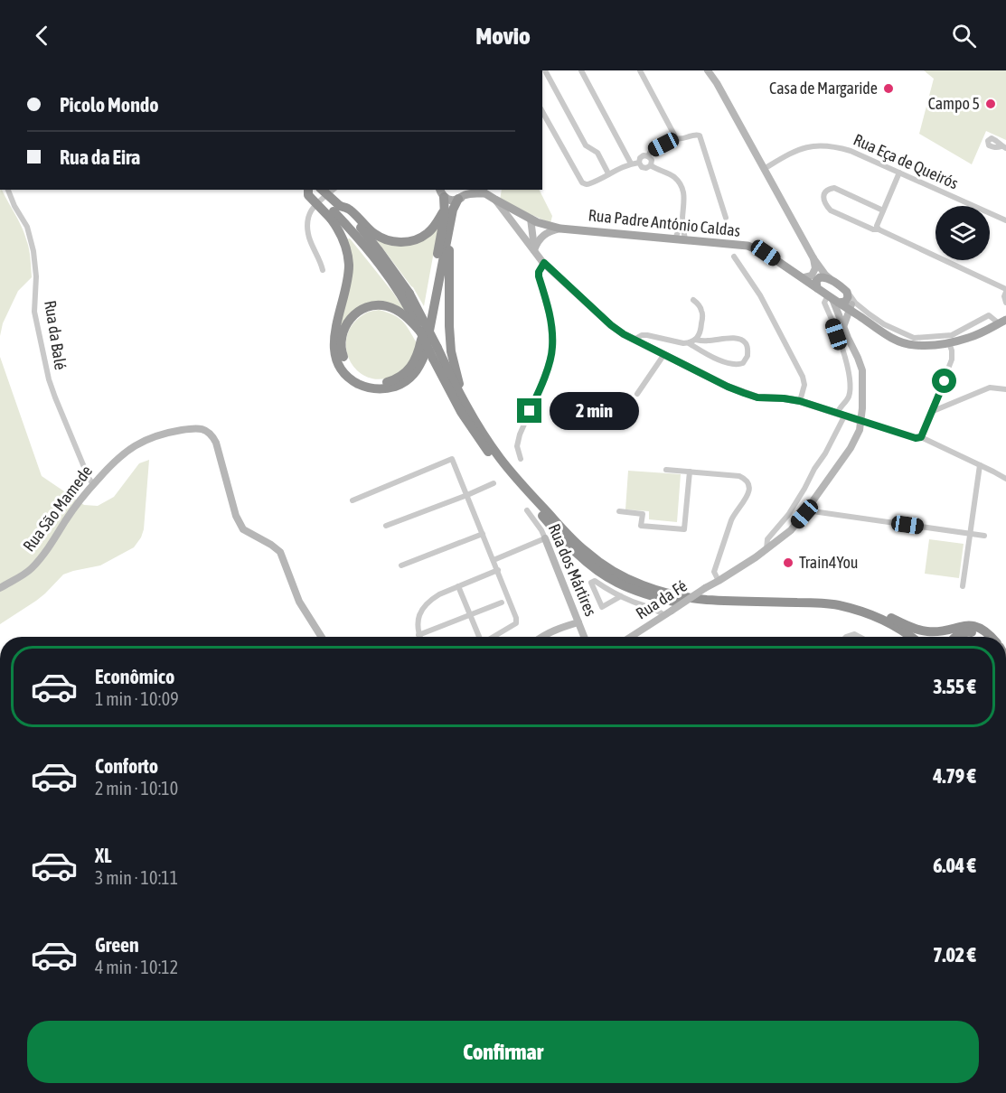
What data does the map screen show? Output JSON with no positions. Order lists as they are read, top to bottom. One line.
{"streets":{"main road":["Rua Padre António Caldas"],"street":["Rua Eça de Queirós","Rua da Balé","Rua São Mamede","Rua dos Mártires","Rua da Fé"]},"crossings":[["Rua Padre António Caldas","Rua da Fé"],["Rua da Balé","Rua São Mamede"]],"places":["Casa de Margaride","Campo 5","Train4You"],"page":{"header":"Movio","banner":["Picolo Mondo","Rua da Eira"],"bubble":"2 min","list":[{"name":"Econômico","note":"1 min · 10:09","value":"3.55 €"},{"name":"Conforto","note":"2 min · 10:10","value":"4.79 €"},{"name":"XL","note":"3 min · 10:11","value":"6.04 €"},{"name":"Green","note":"4 min · 10:12","value":"7.02 €"}],"buttons":"Confirmar"}}
